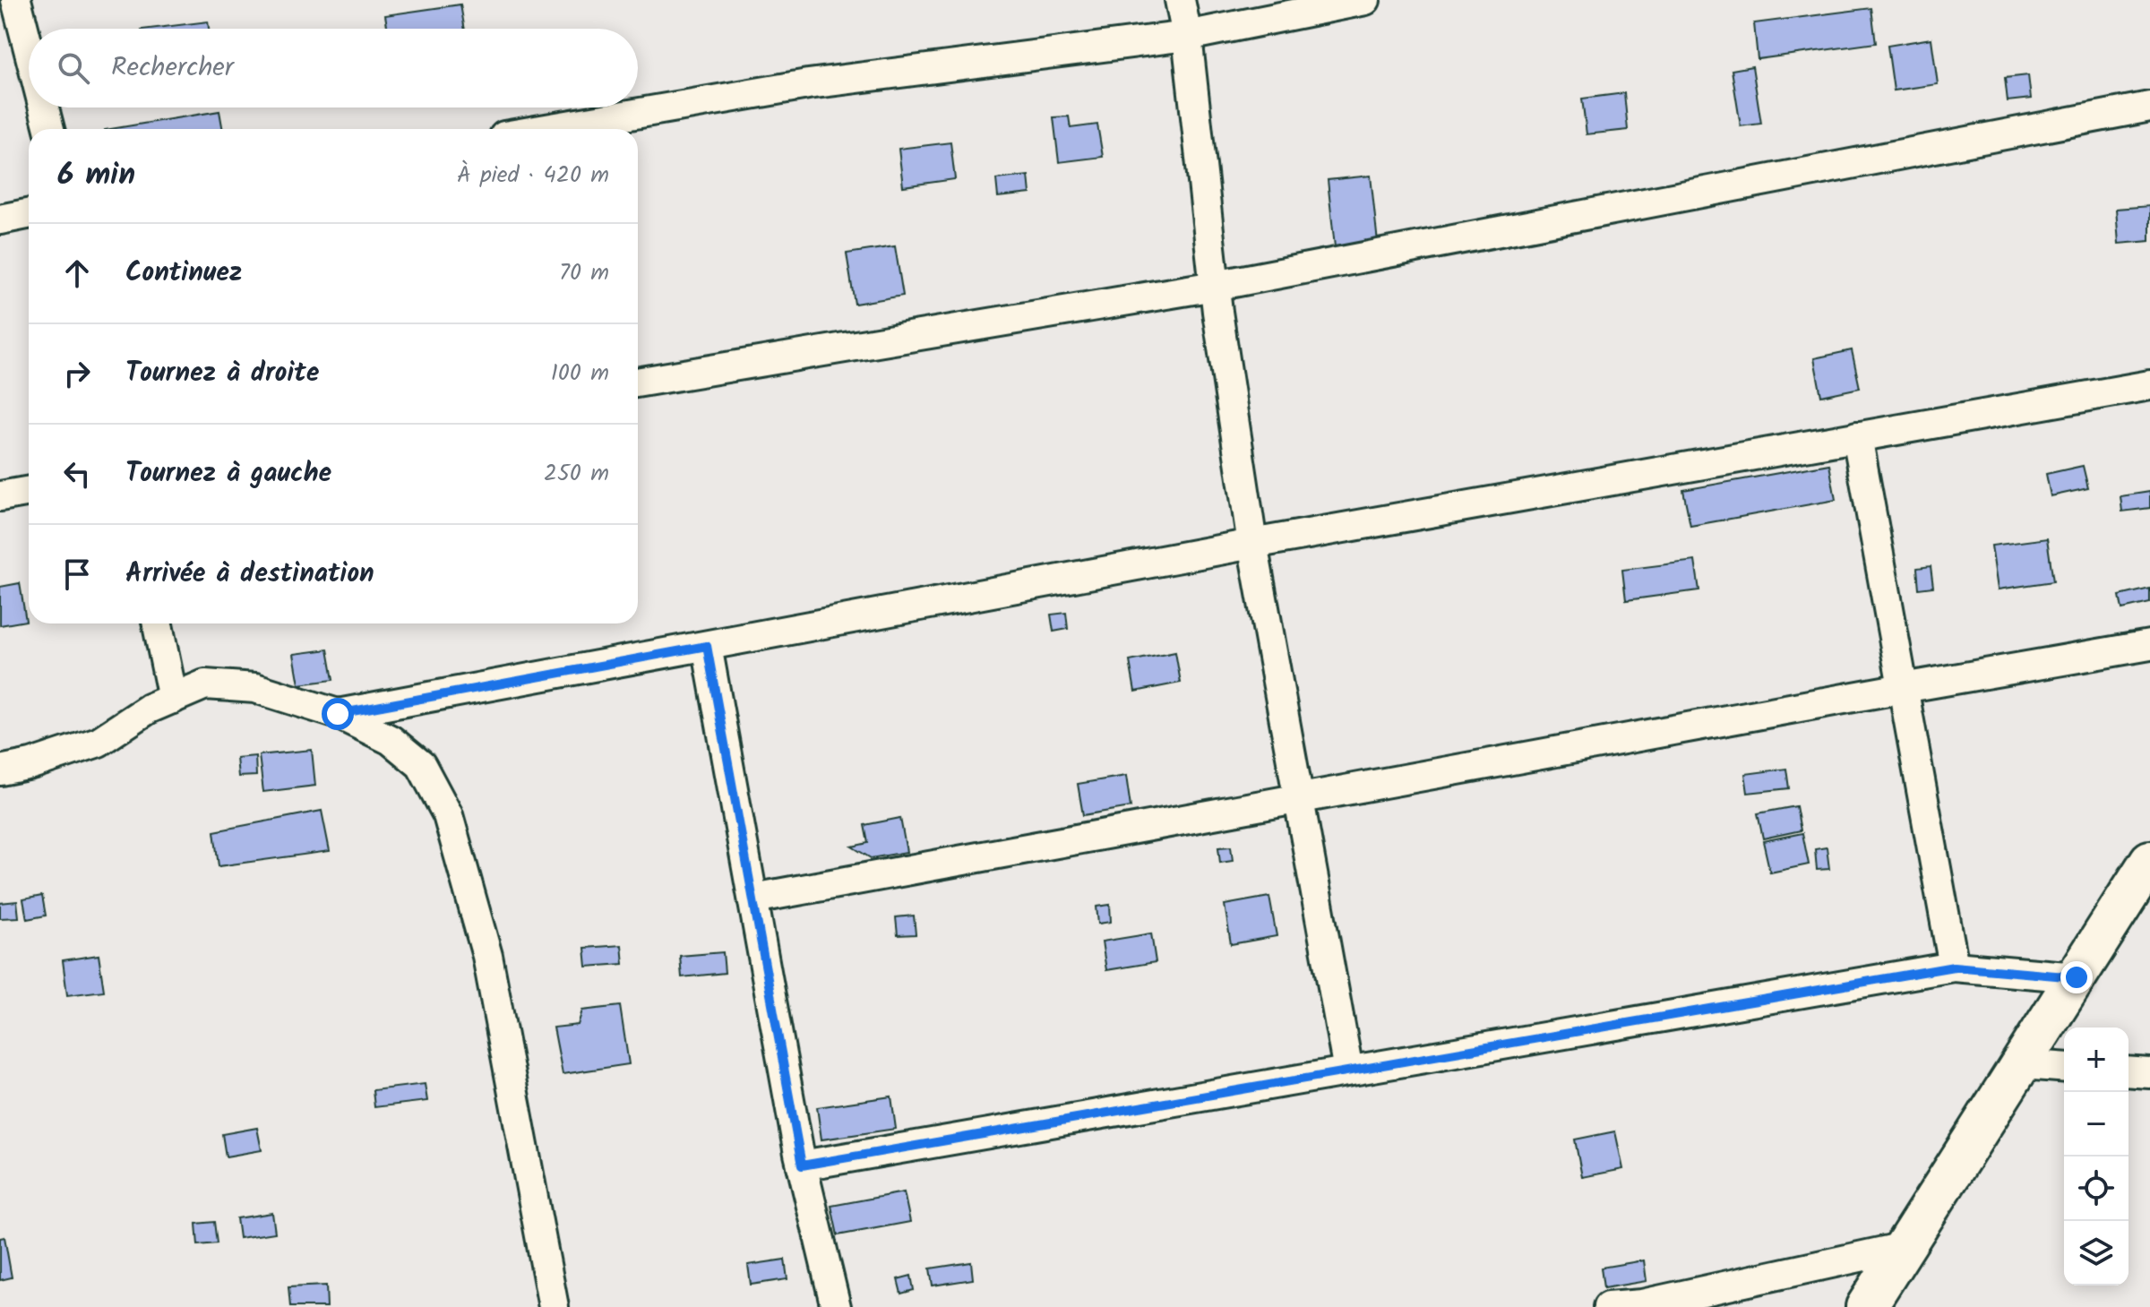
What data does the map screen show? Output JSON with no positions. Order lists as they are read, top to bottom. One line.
{"page":{"search":"Rechercher","heading":["6 min","À pied · 420 m"],"list":[["Continuez","70 m"],["Tournez à droite","100 m"],["Tournez à gauche","250 m"],"Arrivée à destination"],"map_buttons":["+","−"]}}
